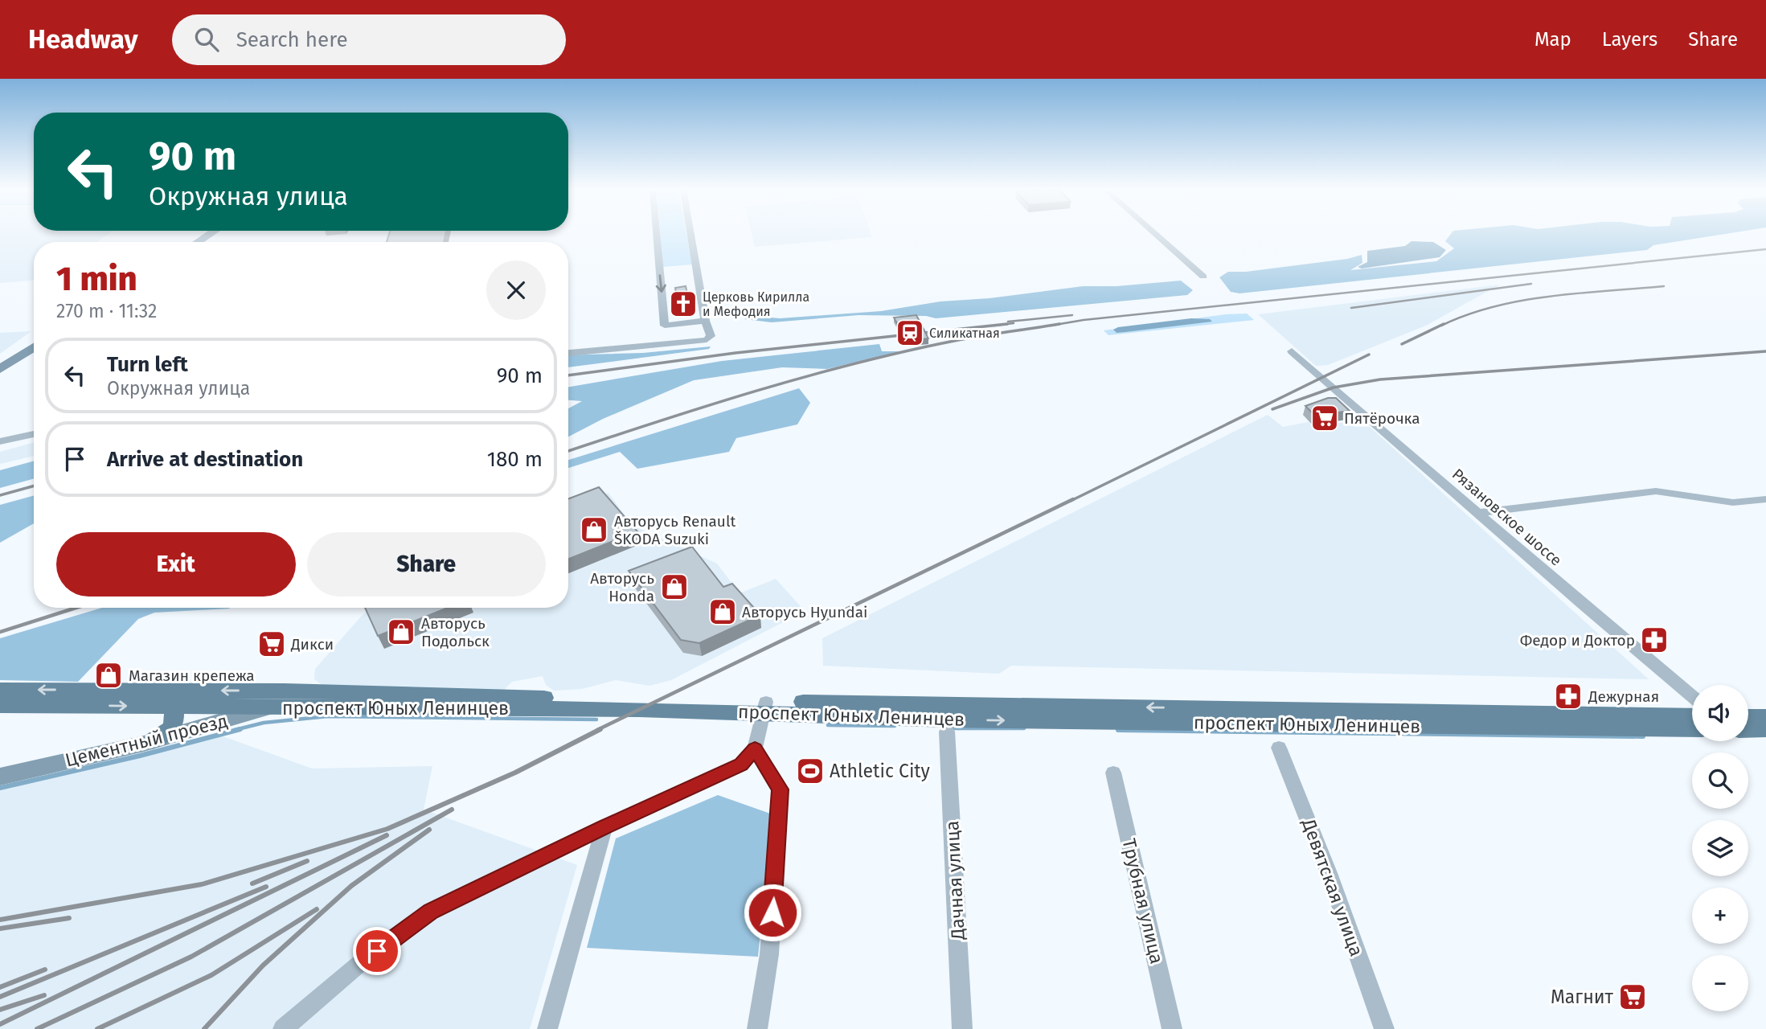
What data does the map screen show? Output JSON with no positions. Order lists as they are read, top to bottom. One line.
{"streets":{"main road":["проспект Юных Ленинцев"],"street":["Рязановское шоссе","Цементный проезд","Дачная улица","Девятская улица","Трубная улица"]},"crossings":[["проспект Юных Ленинцев","Цементный проезд"]],"places":{"church":["Церковь Кирилла и Мефодия"],"station":["Силикатная"],"supermarket":["Пятёрочка","Дикси","Магнит"],"shop":["Авторусь Renault ŠKODA Suzuki","Авторусь Honda","Авторусь Hyundai","Авторусь Подольск","Магазин крепежа"],"pharmacy":["Федор и Доктор","Дежурная"],"sports":["Athletic City"]},"page":{"header":"Headway","search":"Search here","nav":["Map","Layers","Share"],"turn":["90 m","Окружная улица"],"heading":["1 min","270 m · 11:32"],"list":[{"name":"Turn left","note":"Окружная улица","value":"90 m"},{"name":"Arrive at destination","value":"180 m"}],"buttons":["Exit","Share"],"map_buttons":["+","−"]}}
